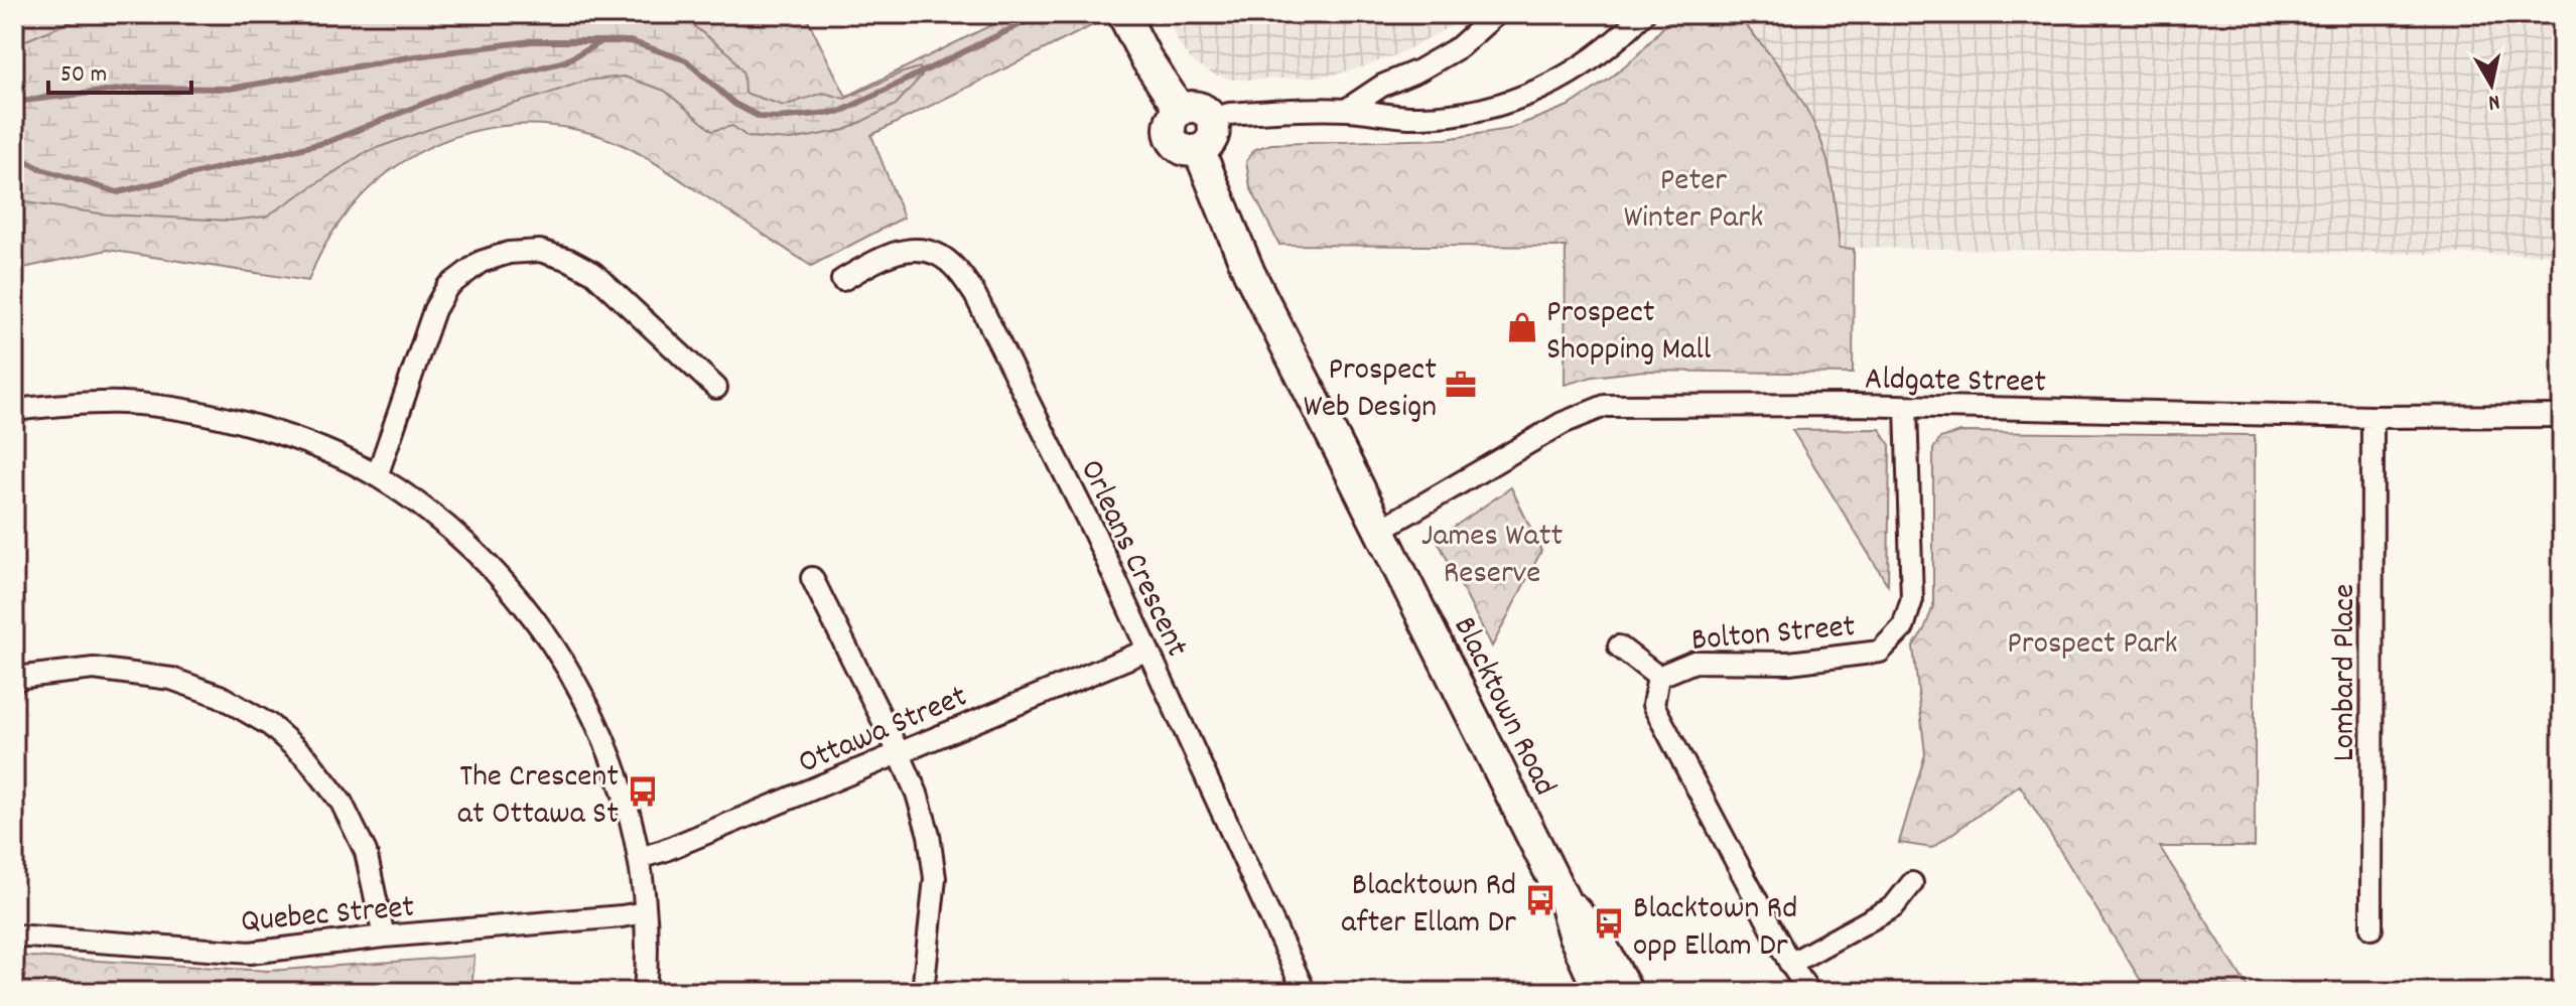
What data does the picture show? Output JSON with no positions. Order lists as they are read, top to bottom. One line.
{"streets":{"main road":["Blacktown Road"],"street":["Aldgate Street","Orleans Crescent","Bolton Street","Lombard Place","Ottawa Street","Quebec Street"]},"crossings":[["Aldgate Street","Bolton Street"],["Aldgate Street","Lombard Place"],["Aldgate Street","Blacktown Road"],["Orleans Crescent","Ottawa Street"]],"parks":["Peter Winter Park","James Watt Reserve","Prospect Park"],"places":{"shop":["Prospect Shopping Mall"],"office":["Prospect Web Design"],"bus stop":["The Crescent at Ottawa St","Blacktown Rd after Ellam Dr","Blacktown Rd opp Ellam Dr"]},"scale_bar":"50 m","north":"bottom"}
